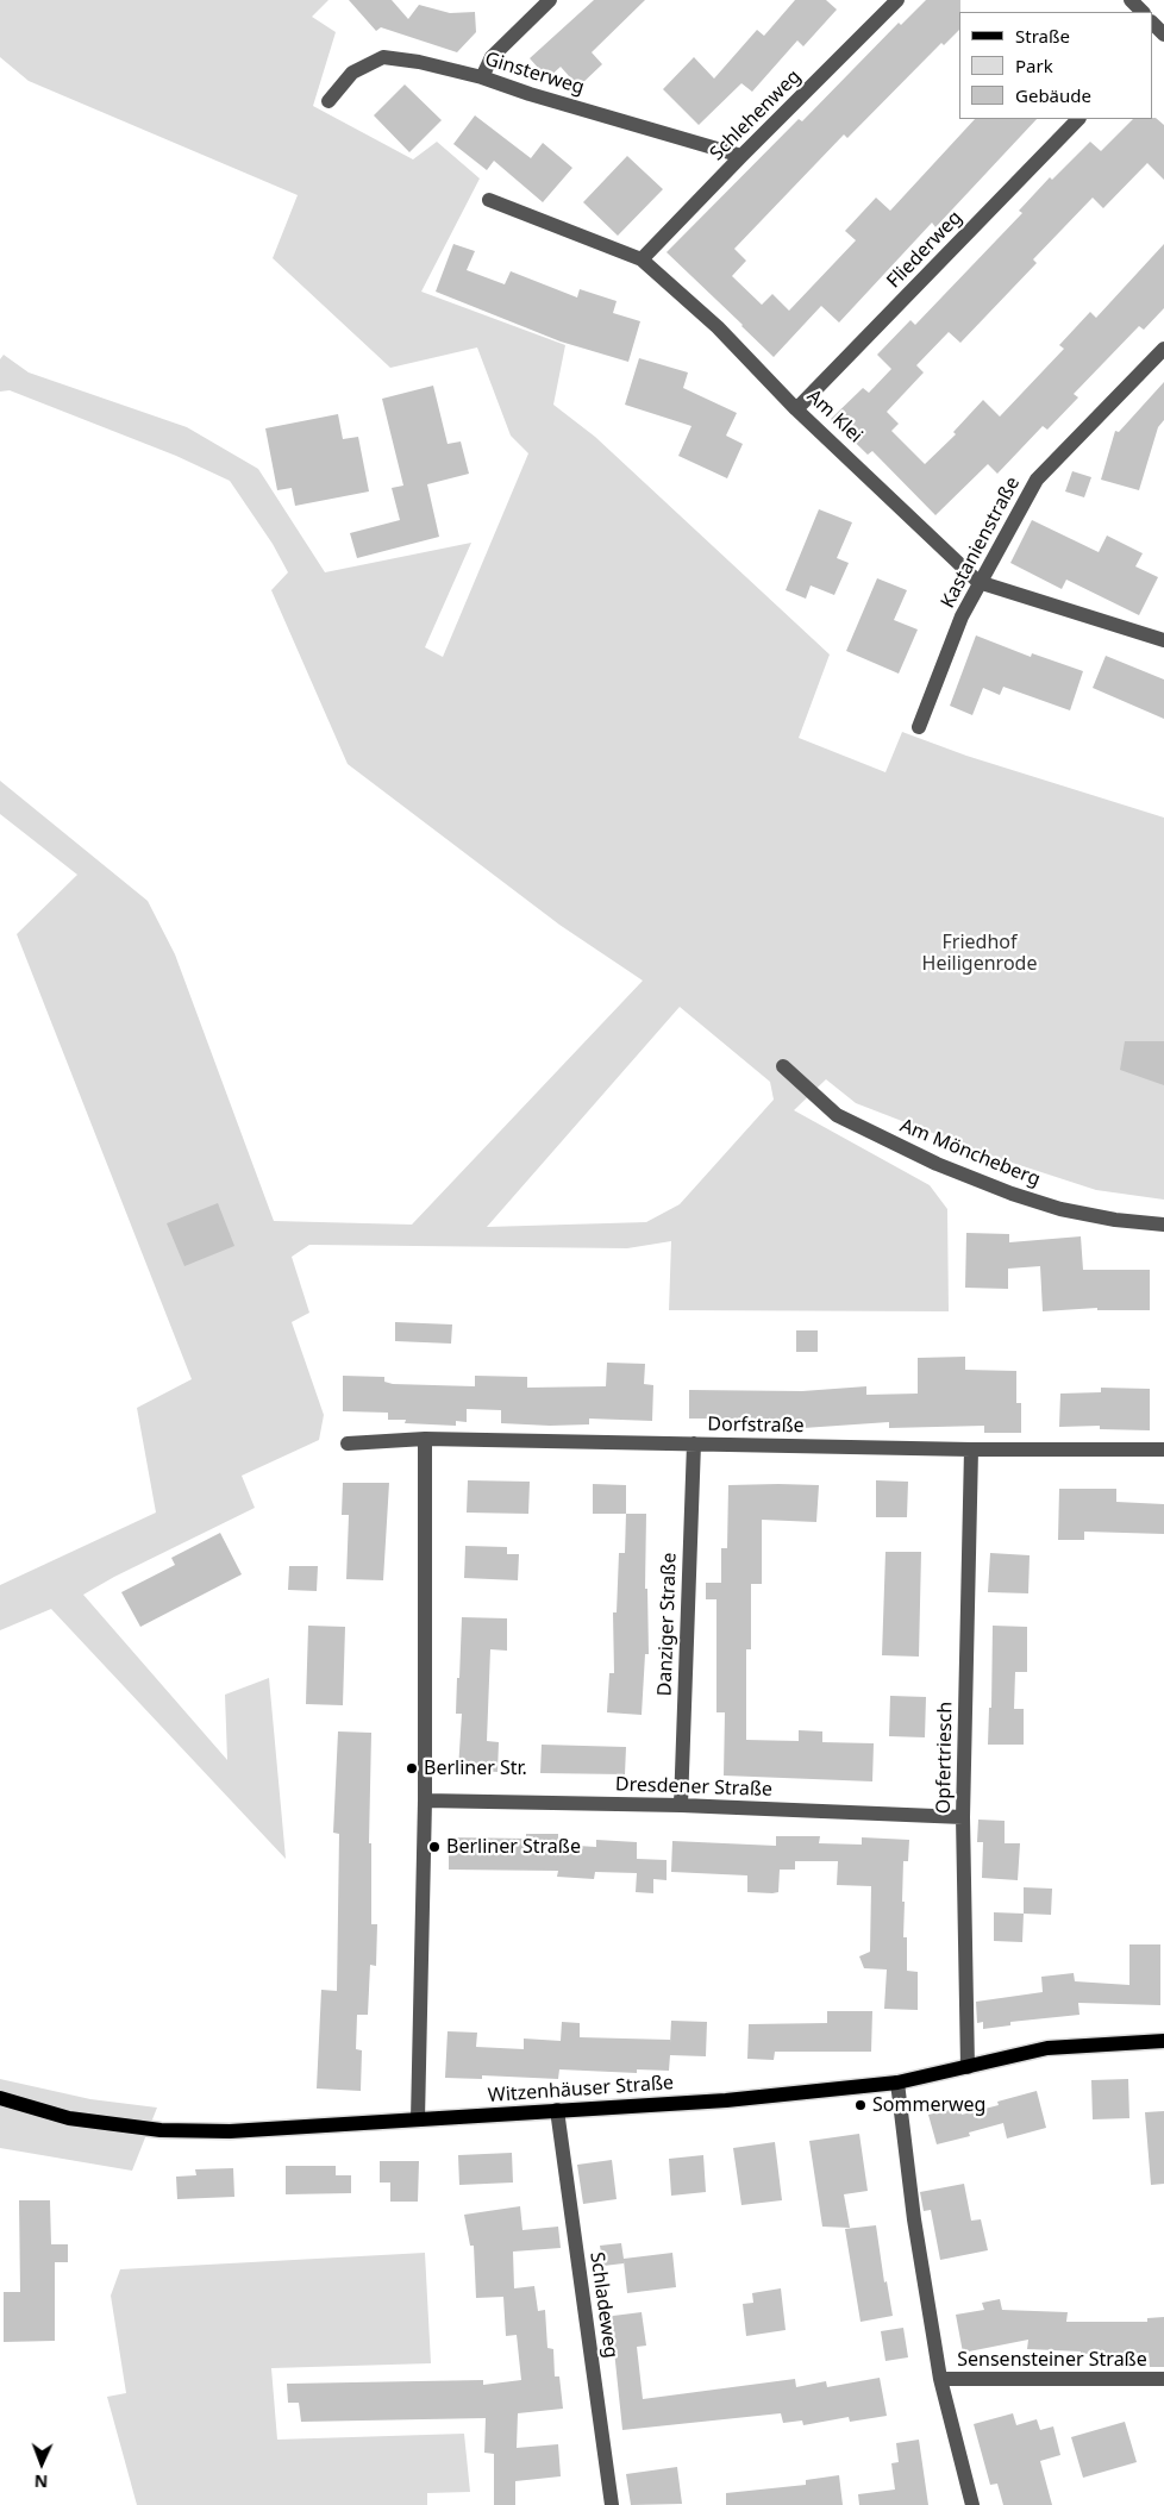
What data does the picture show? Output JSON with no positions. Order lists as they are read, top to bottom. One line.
{"streets":{"main road":["Witzenhäuser Straße"],"street":["Ginsterweg","Schlehenweg","Fliederweg","Am Klei","Kastanienstraße","Am Möncheberg","Dorfstraße","Danziger Straße","Opfertriesch","Dresdener Straße","Schladeweg","Sensensteiner Straße"]},"crossings":[["Ginsterweg","Schlehenweg"],["Schlehenweg","Am Klei"],["Fliederweg","Am Klei"],["Am Klei","Kastanienstraße"],["Dorfstraße","Danziger Straße"],["Dorfstraße","Opfertriesch"],["Danziger Straße","Dresdener Straße"],["Opfertriesch","Dresdener Straße"],["Opfertriesch","Witzenhäuser Straße"],["Witzenhäuser Straße","Schladeweg"]],"parks":["Friedhof Heiligenrode"],"places":["Berliner Str.","Berliner Straße","Sommerweg"],"legend":["Straße","Park","Gebäude"],"north":"bottom"}
